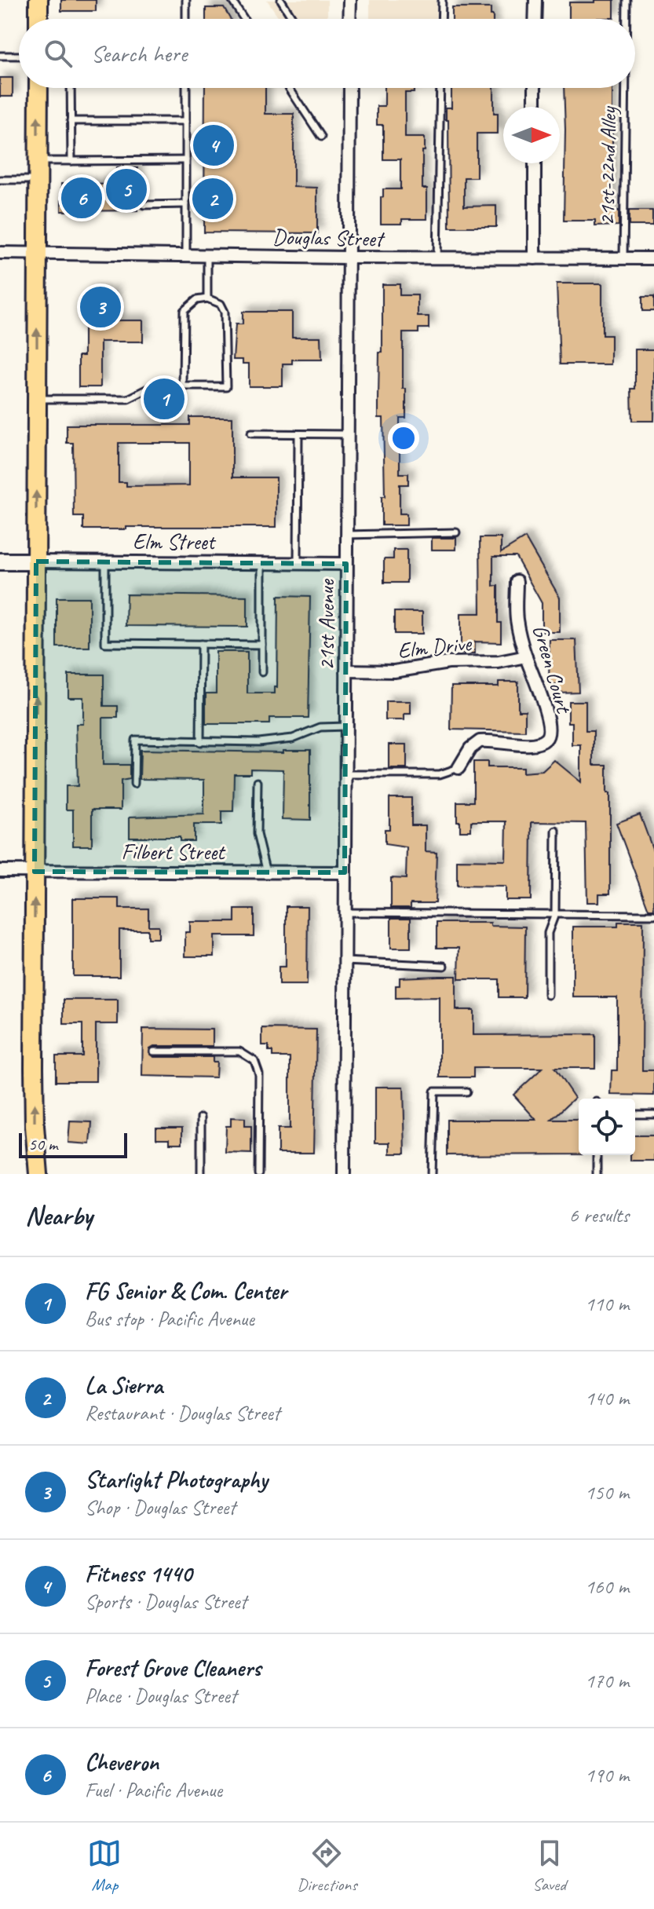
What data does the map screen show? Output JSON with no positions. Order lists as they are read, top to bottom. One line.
{"streets":{"street":["Douglas Street","Elm Street","21st Avenue","Elm Drive","Green Court","Filbert Street"],"lane":["21st-22nd Alley"]},"crossings":[["21st-22nd Alley","Douglas Street"],["Douglas Street","21st Avenue"],["Elm Street","21st Avenue"],["21st Avenue","Elm Drive"],["21st Avenue","Filbert Street"],["Elm Drive","Green Court"]],"scale_bar":"50 m","north":"right","page":{"search":"Search here","pins":["4","5","6","2","3","1"],"scale":"50 m","heading":["Nearby","6 results"],"list":[{"mark":"1","name":"FG Senior & Com. Center","note":"Bus stop · Pacific Avenue","value":"110 m"},{"mark":"2","name":"La Sierra","note":"Restaurant · Douglas Street","value":"140 m"},{"mark":"3","name":"Starlight Photography","note":"Shop · Douglas Street","value":"150 m"},{"mark":"4","name":"Fitness 1440","note":"Sports · Douglas Street","value":"160 m"},{"mark":"5","name":"Forest Grove Cleaners","note":"Place · Douglas Street","value":"170 m"},{"mark":"6","name":"Cheveron","note":"Fuel · Pacific Avenue","value":"190 m"}],"nav":["Map","Directions","Saved"]}}
